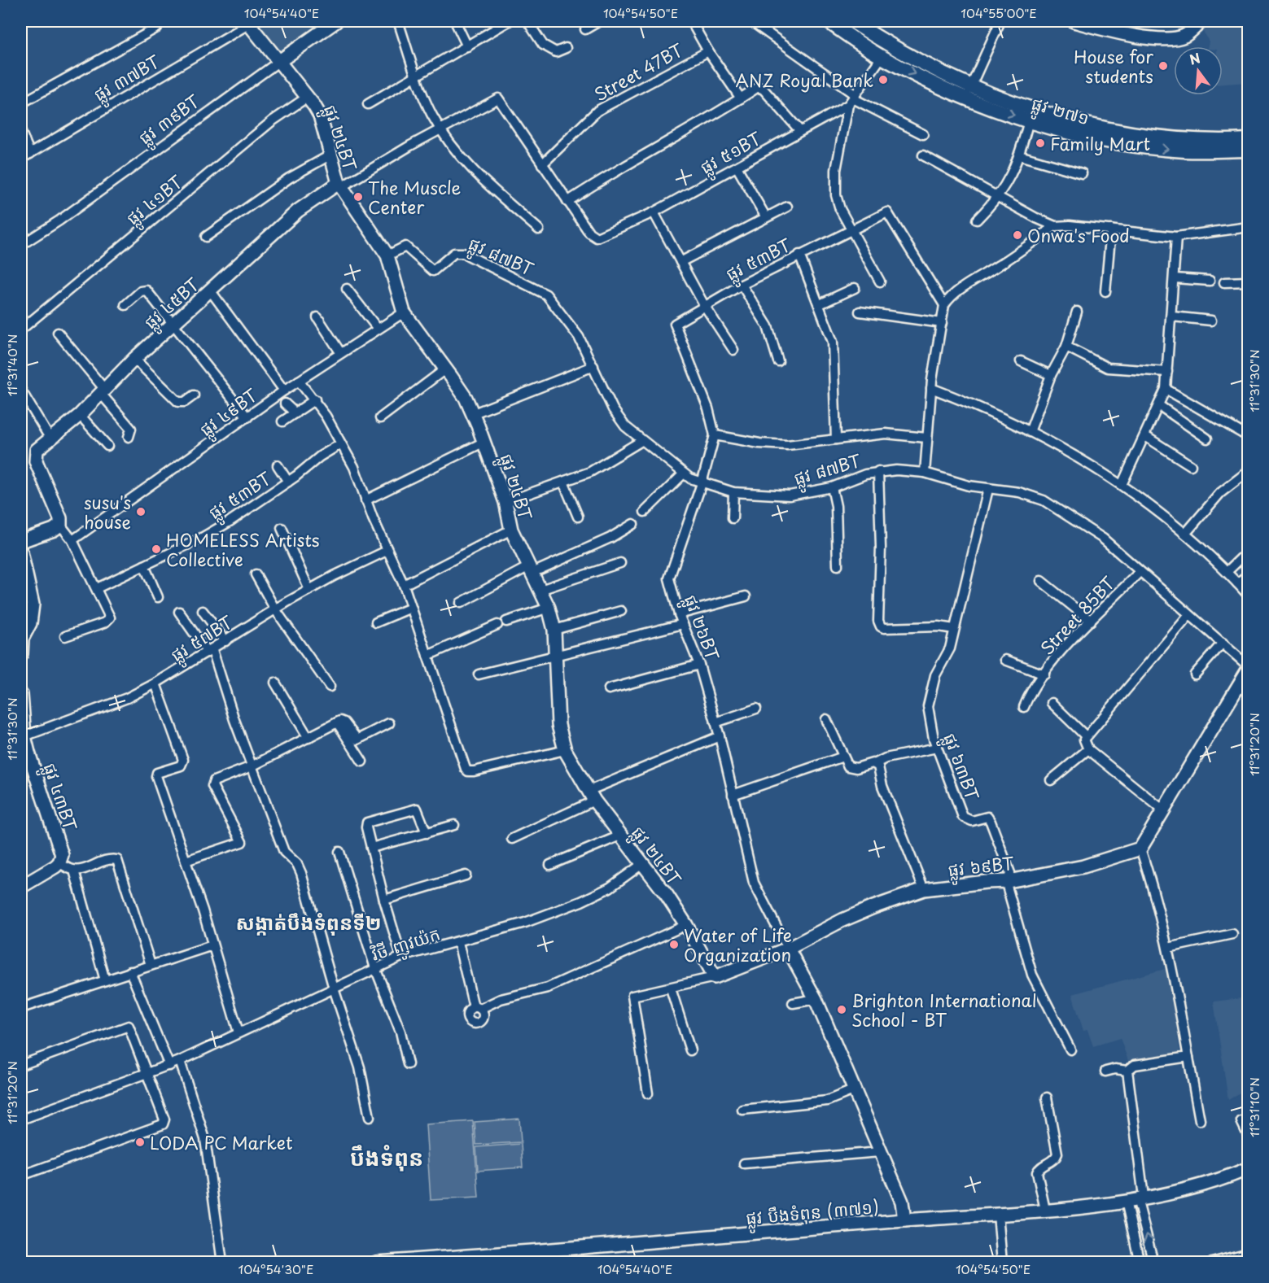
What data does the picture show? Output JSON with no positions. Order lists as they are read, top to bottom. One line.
{"streets":{"main road":["ផ្លូវ ២៧១"],"street":["Street 47BT","ផ្លូវ ៣៧BT","ផ្លូវ ៣៩BT","ផ្លូវ ២៤BT","ផ្លូវ ៥១BT","ផ្លូវ ៤១BT","ផ្លូវ ៨៧BT","ផ្លូវ ៥៣BT","ផ្លូវ ៤៥BT","ផ្លូវ ៤៩BT","Street 85BT","ផ្លូវ ២៦BT","ផ្លូវ ៥៧BT","ផ្លូវ ៦៣BT","ផ្លូវ ៤៣BT","ផ្លូវ ៦៩BT","វិថី ញូវយ៉ក","ផ្លូវ បឹងទំពុន (៣៧១)"]},"crossings":[["ផ្លូវ ៣៧BT","ផ្លូវ ២៤BT"],["ផ្លូវ ៣៩BT","ផ្លូវ ២៤BT"],["ផ្លូវ ២៤BT","ផ្លូវ ៤១BT"],["ផ្លូវ ២៤BT","ផ្លូវ ៨៧BT"],["ផ្លូវ ២៤BT","ផ្លូវ ៤៥BT"],["ផ្លូវ ២៤BT","ផ្លូវ ៤៩BT"],["ផ្លូវ ២៤BT","ផ្លូវ ៦៩BT"],["ផ្លូវ ២៤BT","វិថី ញូវយ៉ក"],["ផ្លូវ ៨៧BT","Street 85BT"],["ផ្លូវ ៨៧BT","ផ្លូវ ២៦BT"],["ផ្លូវ ៨៧BT","ផ្លូវ ៦៣BT"],["ផ្លូវ ៥៣BT","ផ្លូវ ២៦BT"],["ផ្លូវ ២៦BT","ផ្លូវ ៦៩BT"],["ផ្លូវ ៥៧BT","ផ្លូវ ៤៣BT"],["ផ្លូវ ៦៣BT","ផ្លូវ ៦៩BT"]],"districts":["សង្កាត់បឹងទំពុនទី២","បឹងទំពុន"],"places":["House for students","ANZ Royal Bank","Family Mart","The Muscle Center","Onwa's Food","susu's house","HOMELESS Artists Collective","Water of Life Organization","Brighton International School - BT","LODA PC Market"],"north":"top","coordinates":["104°54'40\"E","104°54'50\"E","104°55'00\"E","11°31'40\"N","11°31'30\"N","11°31'20\"N","11°31'10\"N","104°54'30\"E"]}
